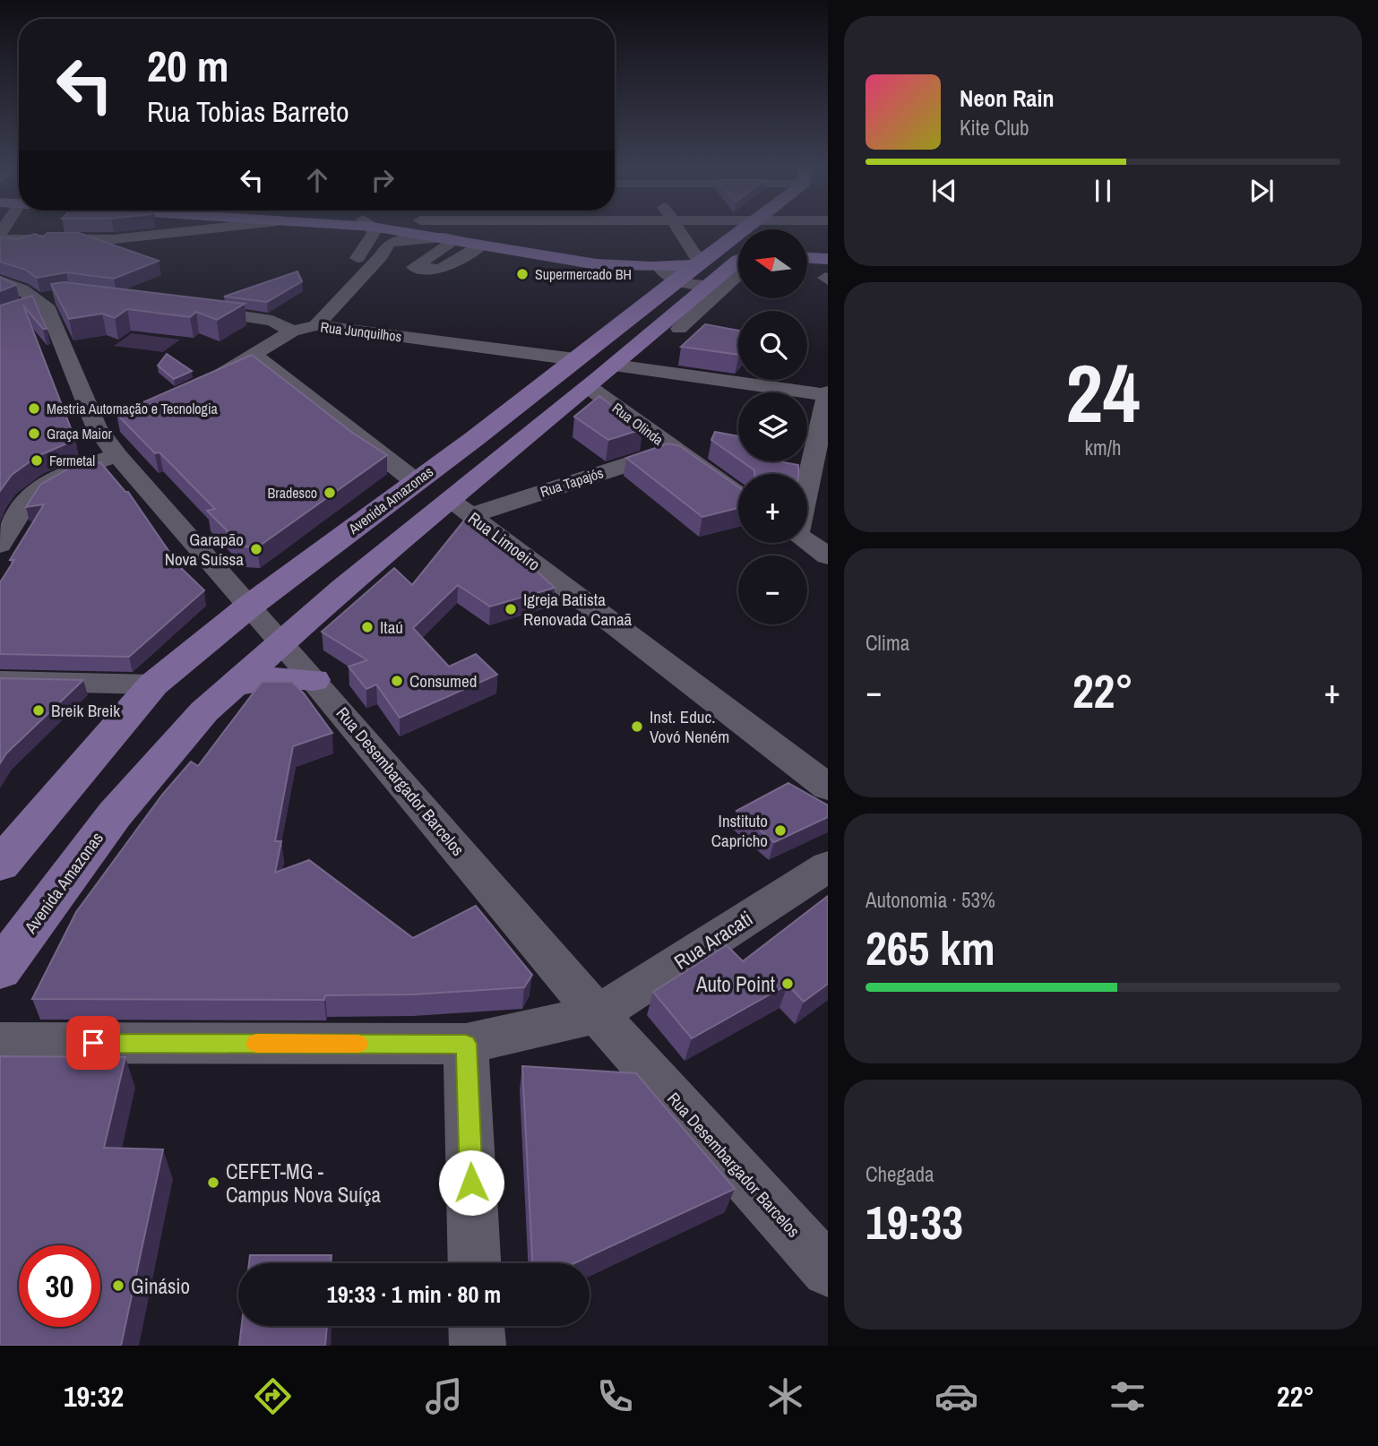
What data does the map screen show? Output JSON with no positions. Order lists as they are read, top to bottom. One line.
{"streets":{"main road":["Avenida Amazonas"],"street":["Rua Junquilhos","Rua Olinda","Rua Tapajós","Rua Limoeiro","Rua Desembargador Barcelos","Rua Aracati"]},"crossings":[["Rua Junquilhos","Rua Olinda"],["Rua Junquilhos","Avenida Amazonas"],["Rua Olinda","Rua Tapajós"],["Rua Olinda","Avenida Amazonas"],["Rua Tapajós","Avenida Amazonas"],["Rua Tapajós","Rua Limoeiro"],["Avenida Amazonas","Rua Limoeiro"],["Avenida Amazonas","Rua Desembargador Barcelos"],["Rua Desembargador Barcelos","Rua Aracati"]],"places":["Supermercado BH","Mestria Automação e Tecnologia","Graça Maior","Fermetal","Bradesco","Garapão Nova Suíssa","Igreja Batista Renovada Canaã","Itaú","Consumed","Breik Breik","Inst. Educ. Vovó Neném","Instituto Capricho","Auto Point","CEFET-MG - Campus Nova Suíça","Ginásio"],"north":"left","page":{"turn":["20 m","Rua Tobias Barreto"],"song":["Neon Rain","Kite Club"],"map_buttons":["+","−"],"tile":[["24","km/h"],"Clima",["Autonomia · 53%","265 km"],["Chegada","19:33"]],"heat":["−","22°","+"],"limit":"30","trip":"19:33 · 1 min · 80 m","tabs":["19:32","22°"]}}
